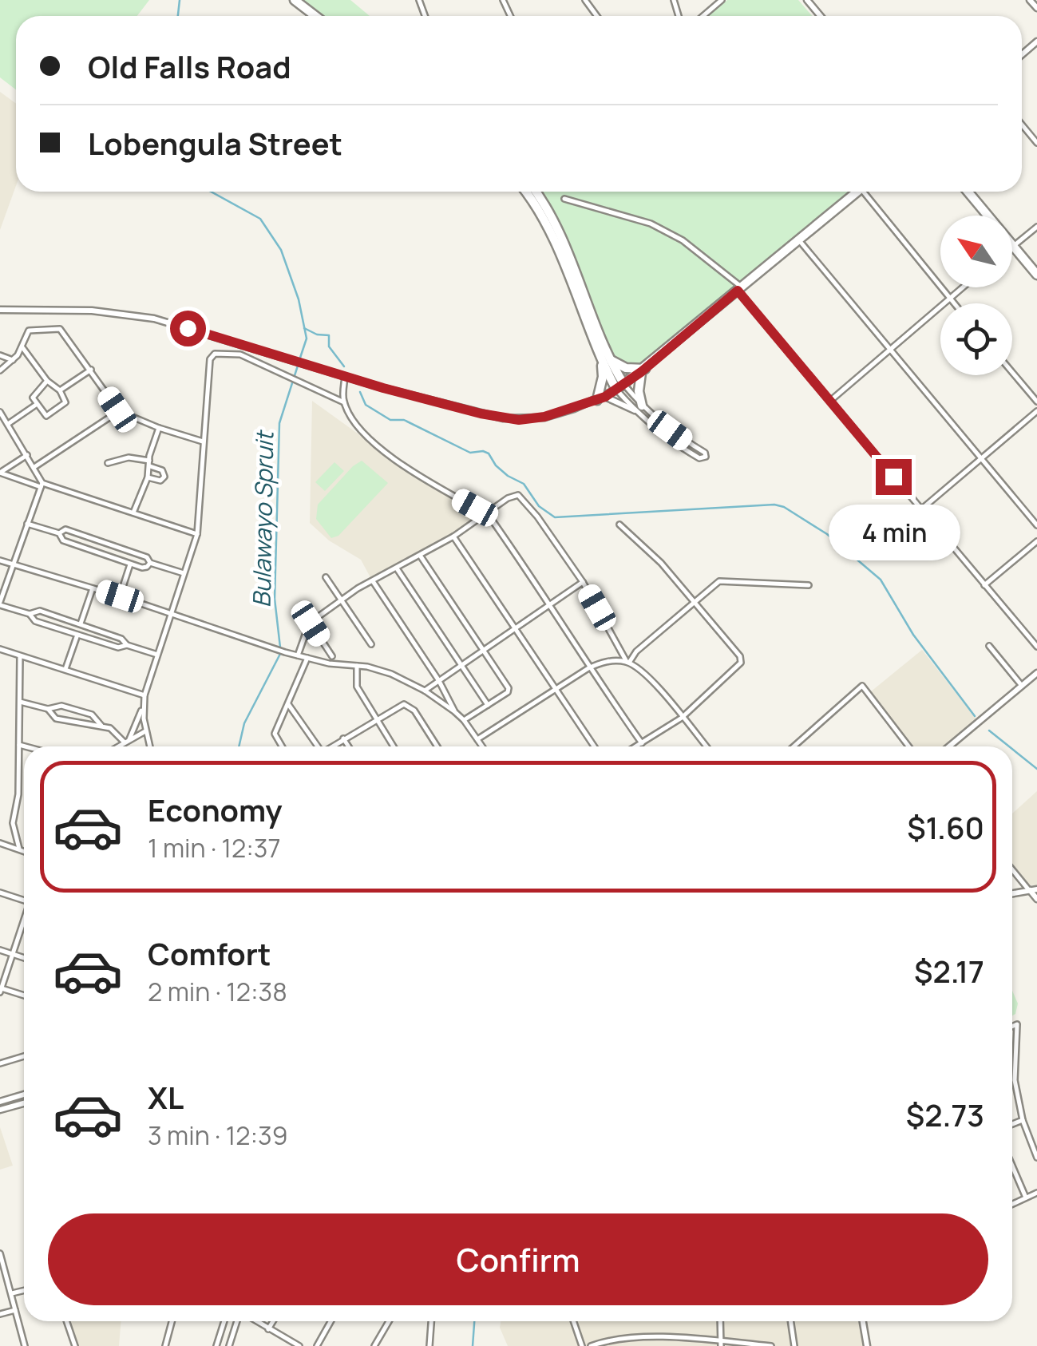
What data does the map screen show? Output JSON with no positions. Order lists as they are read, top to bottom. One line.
{"water":["Bulawayo Spruit"],"north":"top left","page":{"banner":["Old Falls Road","Lobengula Street"],"bubble":"4 min","list":[{"name":"Economy","note":"1 min · 12:37","value":"$1.60"},{"name":"Comfort","note":"2 min · 12:38","value":"$2.17"},{"name":"XL","note":"3 min · 12:39","value":"$2.73"}],"buttons":"Confirm"}}
